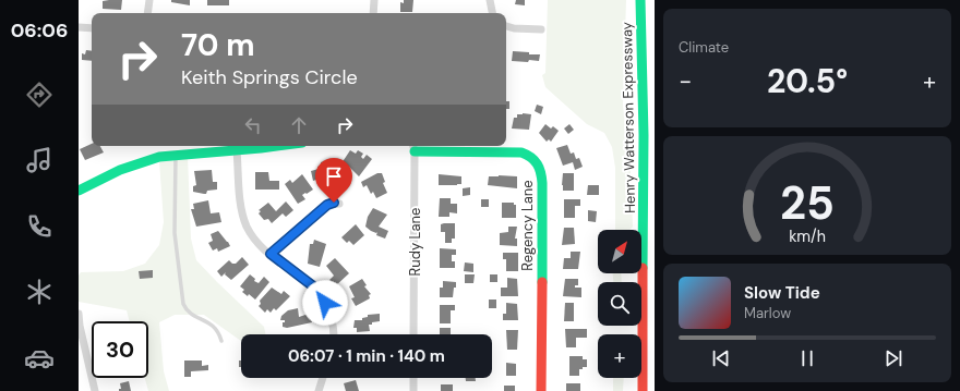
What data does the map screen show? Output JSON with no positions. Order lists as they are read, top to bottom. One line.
{"streets":{"main road":["Henry Watterson Expressway","Regency Lane"],"street":["Rudy Lane"]},"crossings":[["Regency Lane","Rudy Lane"]],"north":"top right","page":{"tabs":"06:06","tile":"Climate","turn":["70 m","Keith Springs Circle"],"heat":["−","20.5°","+"],"map_buttons":"+","song":["Slow Tide","Marlow"],"limit":"30","trip":"06:07 · 1 min · 140 m","gauge":["25","km/h"]}}
